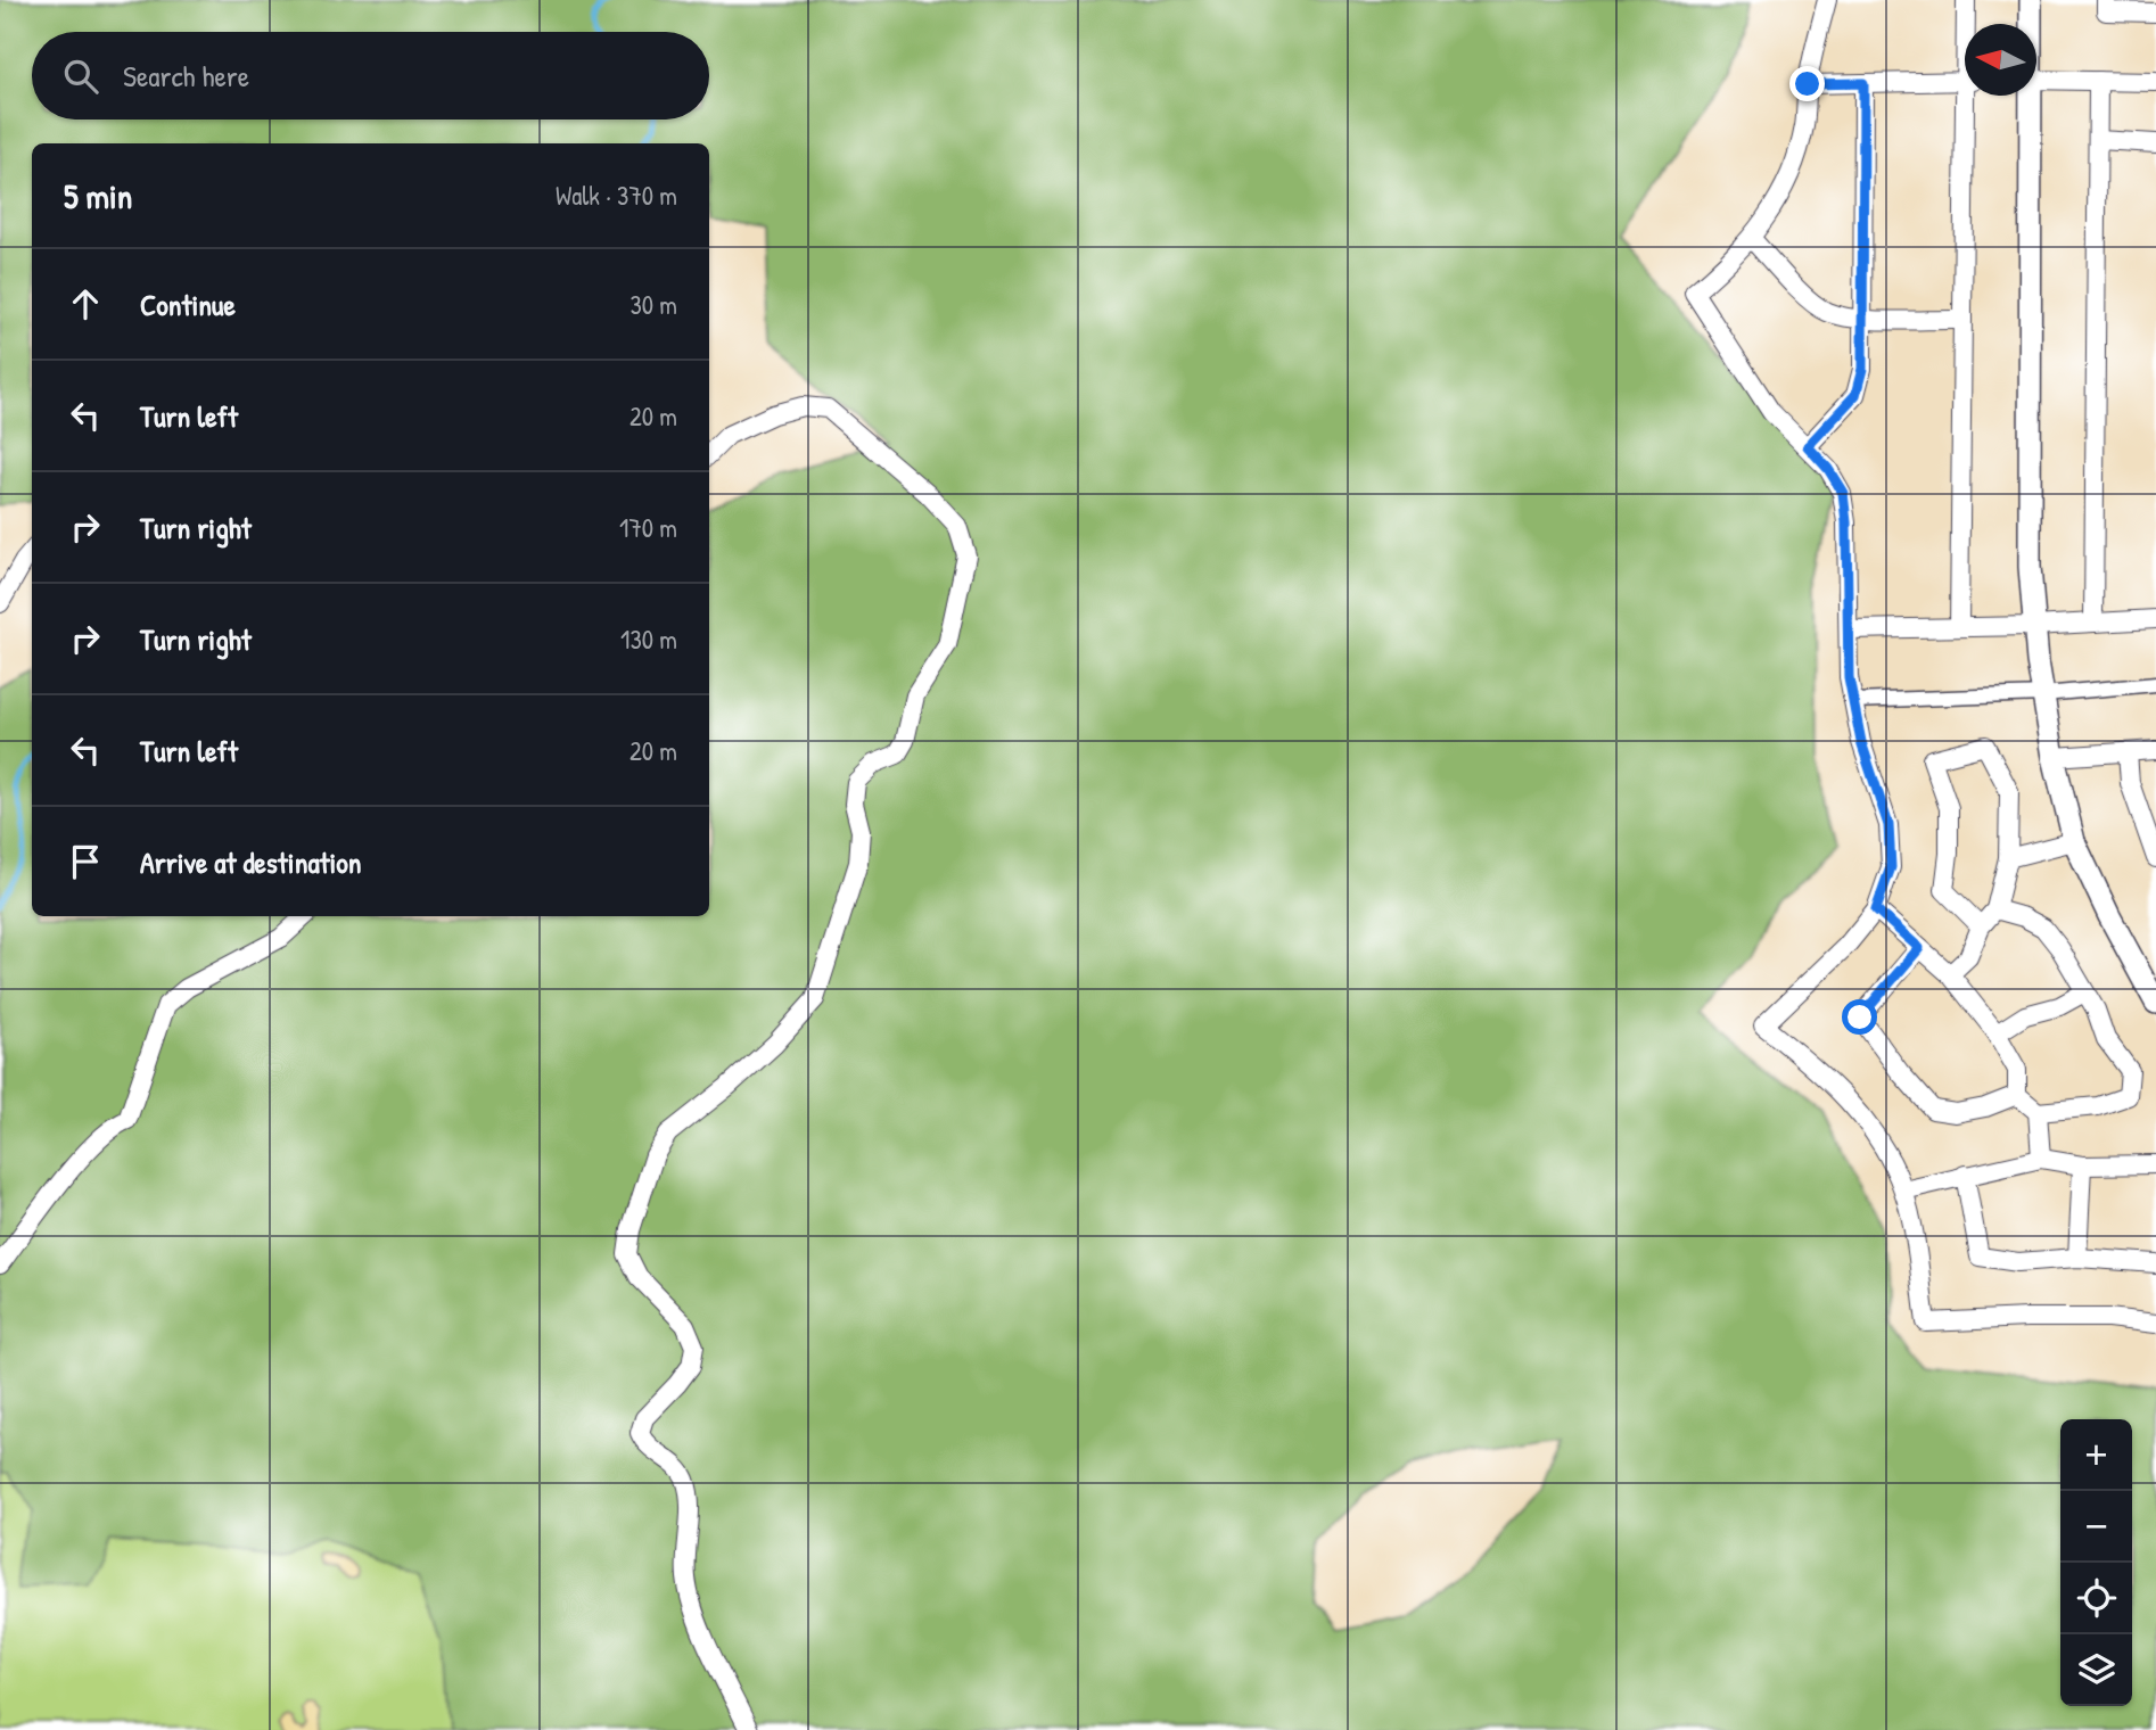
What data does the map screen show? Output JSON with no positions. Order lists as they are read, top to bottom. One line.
{"north":"left","page":{"search":"Search here","heading":["5 min","Walk · 370 m"],"list":[["Continue","30 m"],["Turn left","20 m"],["Turn right","170 m"],["Turn right","130 m"],["Turn left","20 m"],"Arrive at destination"],"map_buttons":["+","−"]}}
